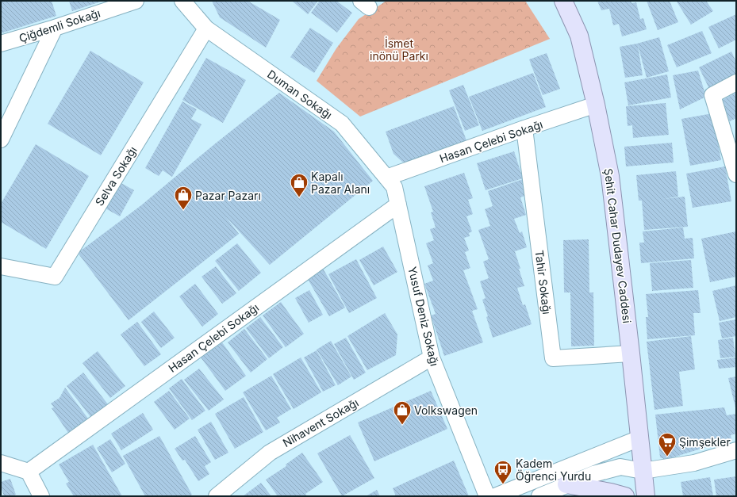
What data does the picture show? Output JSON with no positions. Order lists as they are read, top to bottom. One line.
{"streets":{"main road":["Şehit Cahar Dudayev Caddesi"],"street":["Çiğdemli Sokağı","Duman Sokağı","Hasan Çelebi Sokağı","Selva Sokağı","Tahir Sokağı","Yusuf Deniz Sokağı","Nihavent Sokağı"]},"crossings":[["Duman Sokağı","Hasan Çelebi Sokağı"],["Duman Sokağı","Selva Sokağı"],["Duman Sokağı","Yusuf Deniz Sokağı"],["Hasan Çelebi Sokağı","Şehit Cahar Dudayev Caddesi"],["Hasan Çelebi Sokağı","Tahir Sokağı"],["Hasan Çelebi Sokağı","Yusuf Deniz Sokağı"],["Şehit Cahar Dudayev Caddesi","Tahir Sokağı"],["Yusuf Deniz Sokağı","Nihavent Sokağı"]],"parks":["İsmet inönü Parkı"],"places":{"shop":["Kapalı Pazar Alanı","Pazar Pazarı","Volkswagen"],"supermarket":["Şimşekler"],"bus stop":["Kadem Öğrenci Yurdu"]}}
